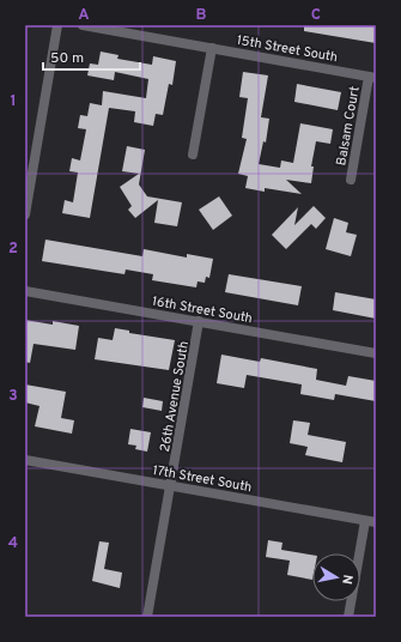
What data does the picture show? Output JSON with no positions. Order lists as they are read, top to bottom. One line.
{"streets":{"street":["15th Street South","Balsam Court","16th Street South","26th Avenue South","17th Street South"]},"crossings":[["15th Street South","Balsam Court"],["16th Street South","26th Avenue South"],["26th Avenue South","17th Street South"]],"scale_bar":"50 m","north":"right","grid":{"columns":["A","B","C"],"rows":["1","2","3","4"]}}
